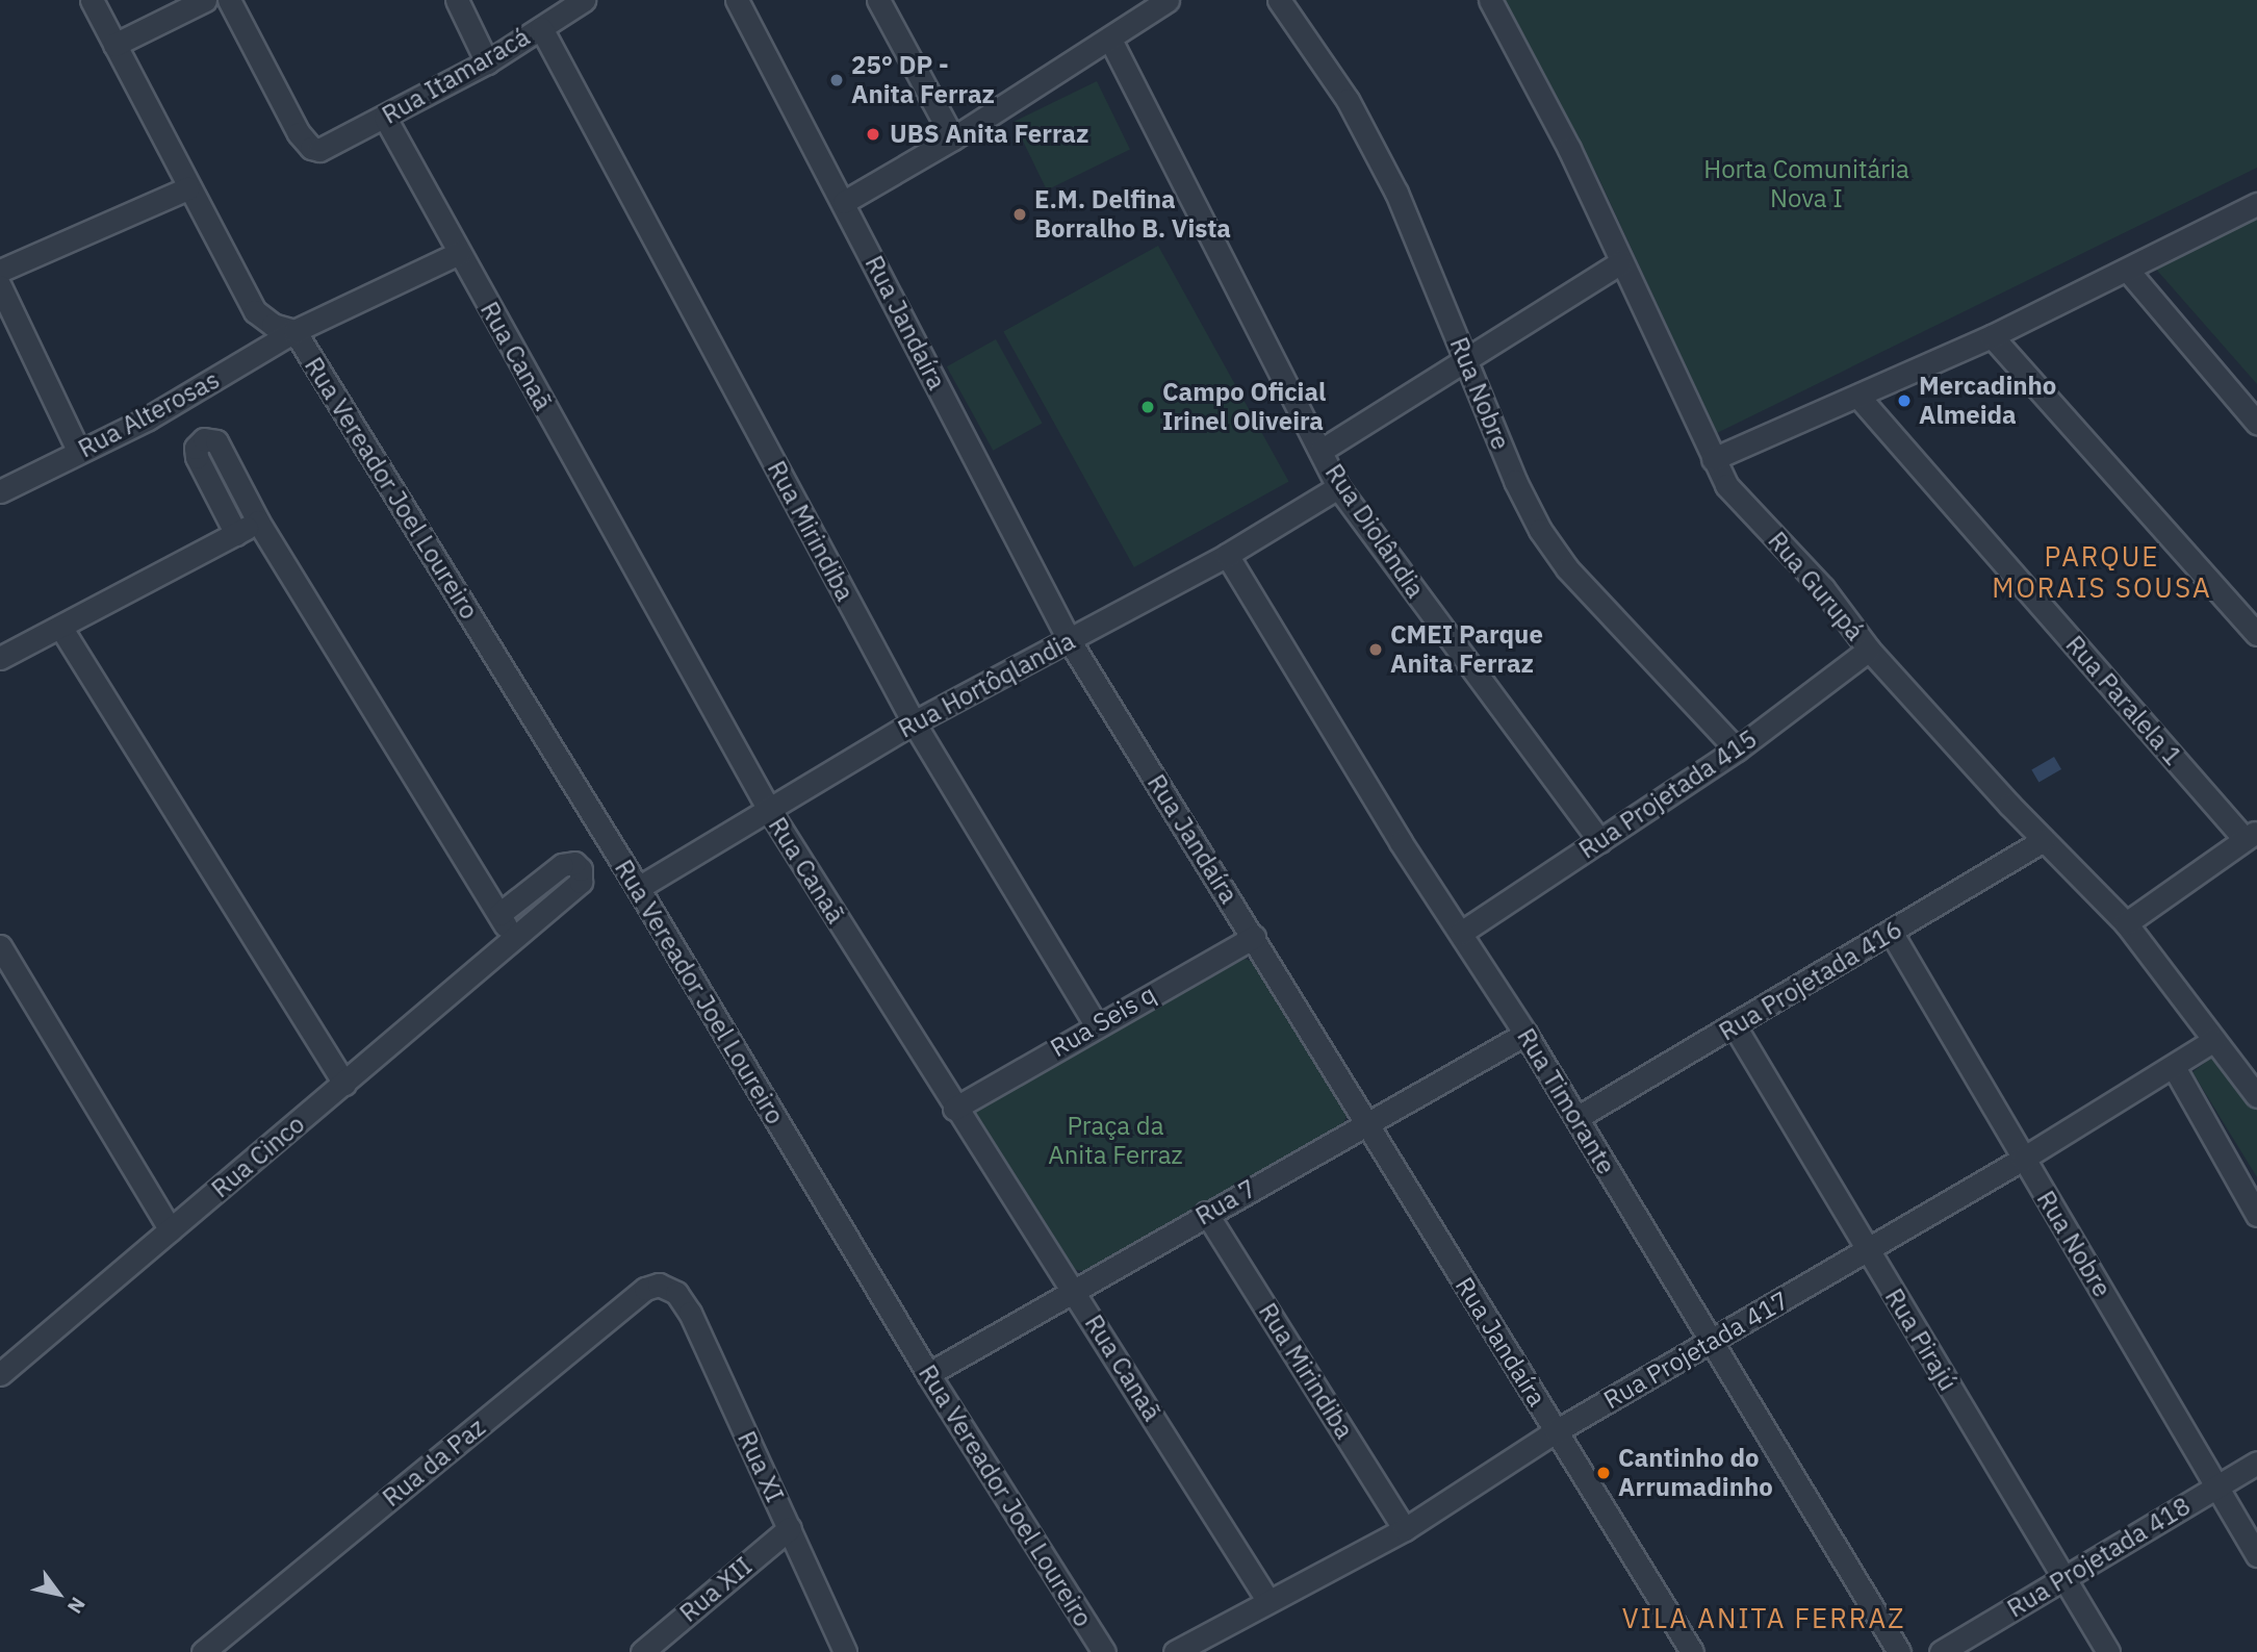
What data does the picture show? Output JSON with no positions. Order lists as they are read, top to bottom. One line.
{"streets":{"street":["Rua Itamaracá","Rua Jandaíra","Rua Canaã","Rua Nobre","Rua Alterosas","Rua Vereador Joel Loureiro","Rua Mirindiba","Rua Diolândia","Rua Gurupá","Rua Hortôqlandia","Rua Paralela 1","Rua Projetada 415","Rua Projetada 416","Rua Seis q","Rua Timorante","Rua Cinco","Rua 7","Rua Pirajú","Rua Projetada 417","Rua da Paz","Rua XI","Rua Projetada 418","Rua XII"]},"crossings":[["Rua Itamaracá","Rua Canaã"],["Rua Itamaracá","Rua Mirindiba"],["Rua Jandaíra","Rua Hortôqlandia"],["Rua Jandaíra","Rua Seis q"],["Rua Jandaíra","Rua 7"],["Rua Jandaíra","Rua Projetada 417"],["Rua Canaã","Rua Vereador Joel Loureiro"],["Rua Canaã","Rua Hortôqlandia"],["Rua Canaã","Rua Seis q"],["Rua Canaã","Rua 7"],["Rua Canaã","Rua Projetada 417"],["Rua Nobre","Rua Projetada 415"],["Rua Nobre","Rua Projetada 416"],["Rua Nobre","Rua Projetada 417"],["Rua Nobre","Rua Projetada 418"],["Rua Alterosas","Rua Vereador Joel Loureiro"],["Rua Vereador Joel Loureiro","Rua Hortôqlandia"],["Rua Vereador Joel Loureiro","Rua 7"],["Rua Mirindiba","Rua Hortôqlandia"],["Rua Mirindiba","Rua Seis q"],["Rua Mirindiba","Rua 7"],["Rua Mirindiba","Rua Projetada 417"],["Rua Diolândia","Rua Hortôqlandia"],["Rua Diolândia","Rua Projetada 415"],["Rua Gurupá","Rua Projetada 415"],["Rua Gurupá","Rua Projetada 416"],["Rua Gurupá","Rua Projetada 417"],["Rua Hortôqlandia","Rua Timorante"],["Rua Projetada 415","Rua Timorante"],["Rua Projetada 416","Rua Timorante"],["Rua Projetada 416","Rua Pirajú"],["Rua Timorante","Rua 7"],["Rua Timorante","Rua Projetada 417"],["Rua Pirajú","Rua Projetada 417"],["Rua Pirajú","Rua Projetada 418"],["Rua da Paz","Rua XI"],["Rua XI","Rua XII"]],"districts":["PARQUE MORAIS SOUSA","VILA ANITA FERRAZ"],"parks":["Horta Comunitária Nova I","Praça da Anita Ferraz"],"places":["25° DP - Anita Ferraz","UBS Anita Ferraz","E.M. Delfina Borralho B. Vista","Mercadinho Almeida","Campo Oficial Irinel Oliveira","CMEI Parque Anita Ferraz","Cantinho do Arrumadinho"],"north":"bottom right"}
